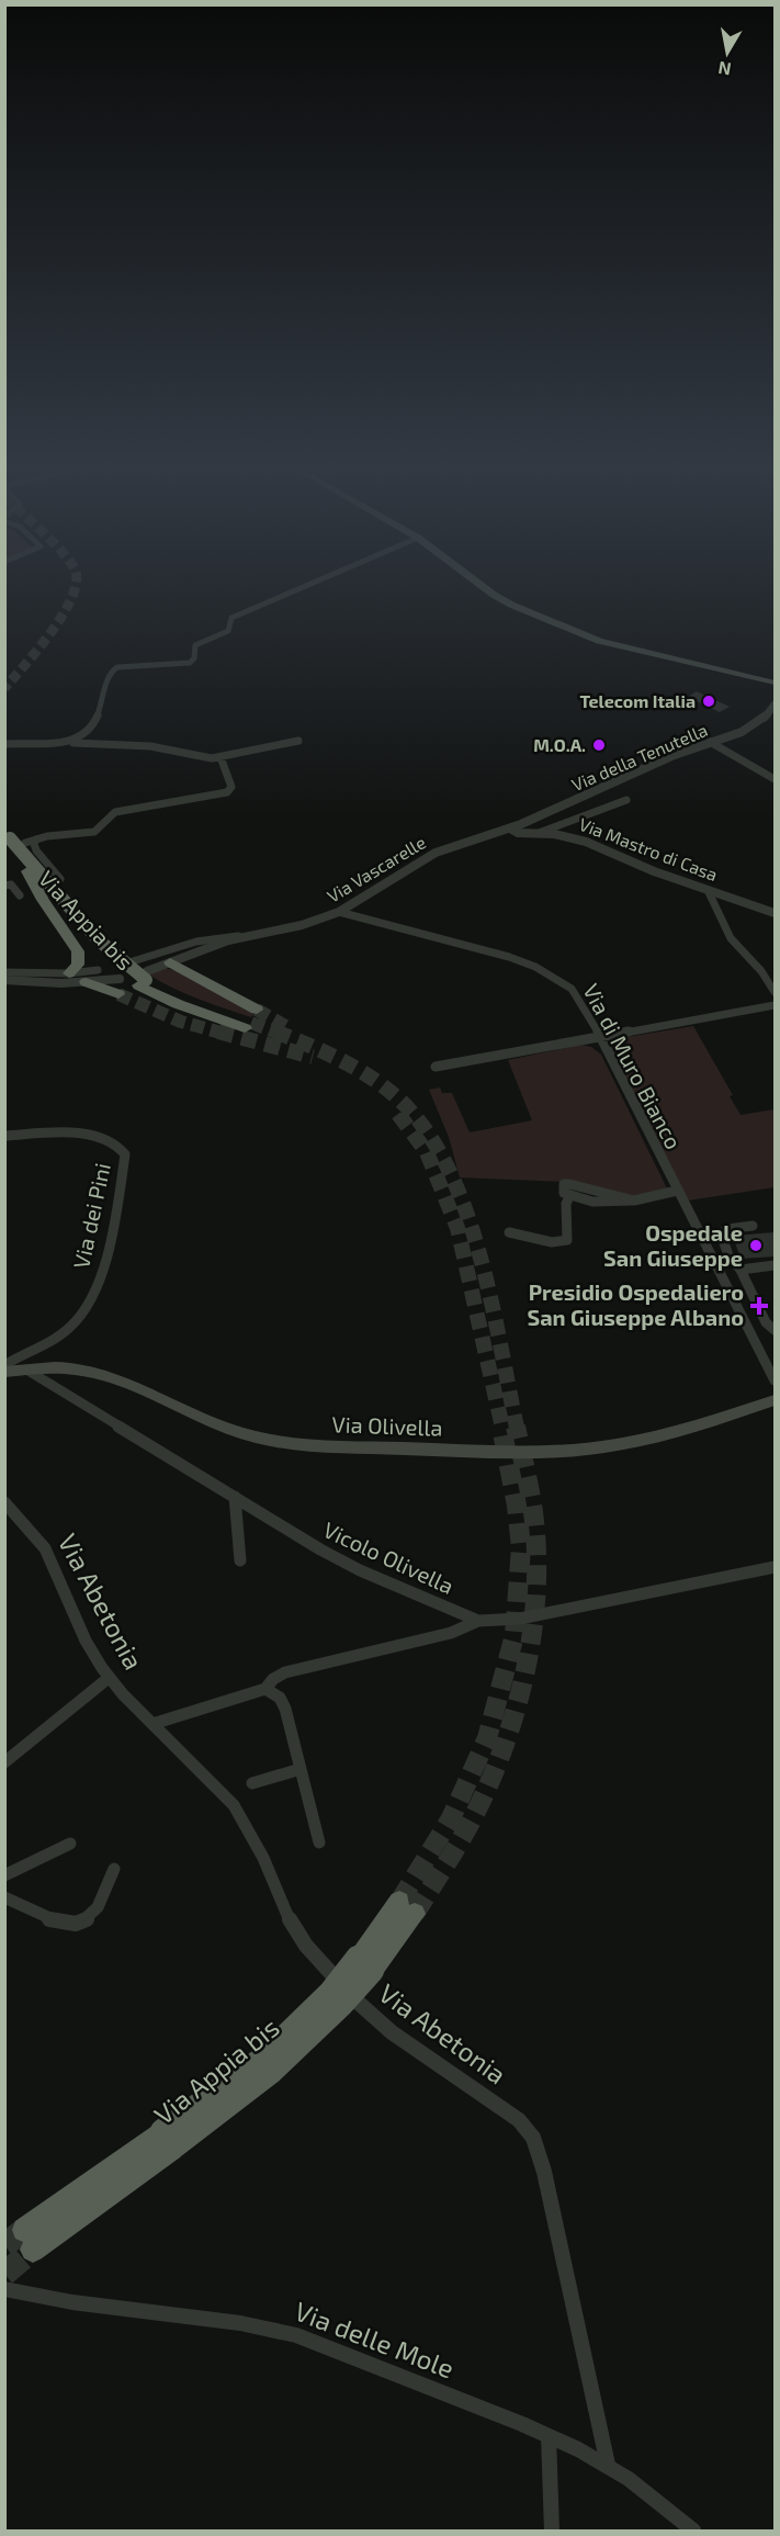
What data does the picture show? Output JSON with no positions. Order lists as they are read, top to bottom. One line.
{"streets":{"highway":["Via Appia bis"],"main road":["Via Olivella"],"street":["Via della Tenutella","Via Mastro di Casa","Via Vascarelle","Via di Muro Bianco","Via dei Pini","Vicolo Olivella","Via Abetonia","Via delle Mole"]},"crossings":[["Via della Tenutella","Via Mastro di Casa"],["Via della Tenutella","Via Vascarelle"],["Via Mastro di Casa","Via Vascarelle"],["Via Vascarelle","Via Appia bis"],["Via Vascarelle","Via di Muro Bianco"],["Via Olivella","Vicolo Olivella"],["Via Abetonia","Via delle Mole"]],"places":{"other":["Telecom Italia","M.O.A.","Ospedale San Giuseppe"],"health":["Presidio Ospedaliero San Giuseppe Albano"]},"north":"bottom"}
